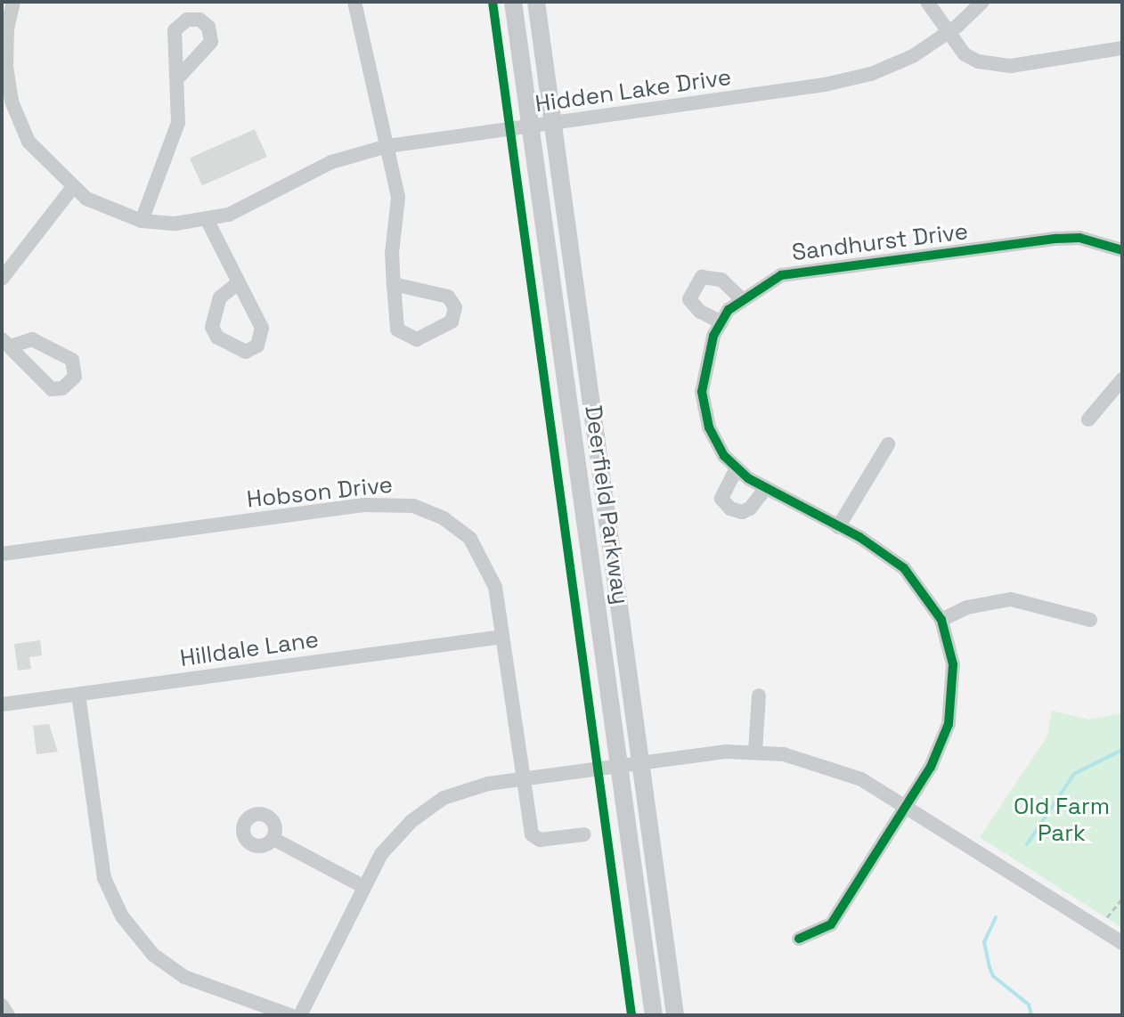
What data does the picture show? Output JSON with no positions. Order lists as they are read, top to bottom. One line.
{"streets":{"main road":["Deerfield Parkway"],"street":["Hidden Lake Drive","Sandhurst Drive","Hobson Drive","Hilldale Lane"]},"crossings":[["Hidden Lake Drive","Deerfield Parkway"],["Hobson Drive","Hilldale Lane"]],"parks":["Old Farm Park"]}
